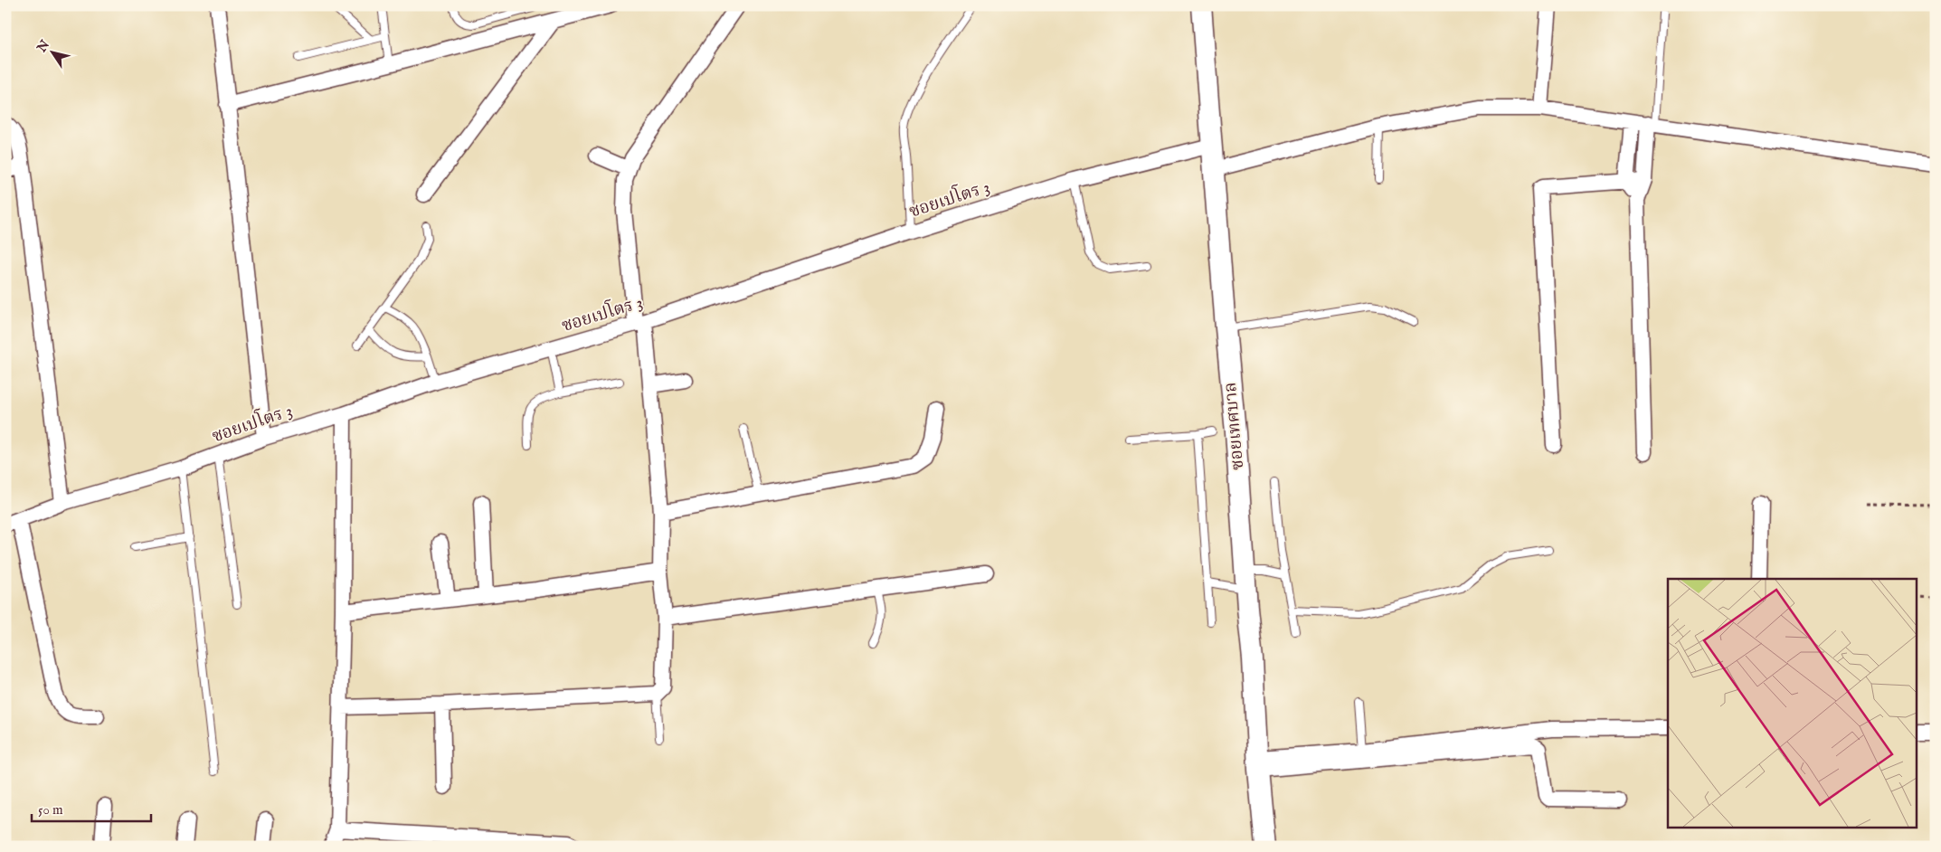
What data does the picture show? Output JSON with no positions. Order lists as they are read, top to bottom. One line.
{"streets":{"street":["ซอยเปโตร 3","ซอยเทศบาล"]},"crossings":[["ซอยเปโตร 3","ซอยเทศบาล"]],"scale_bar":"50 m","north":"top left"}
